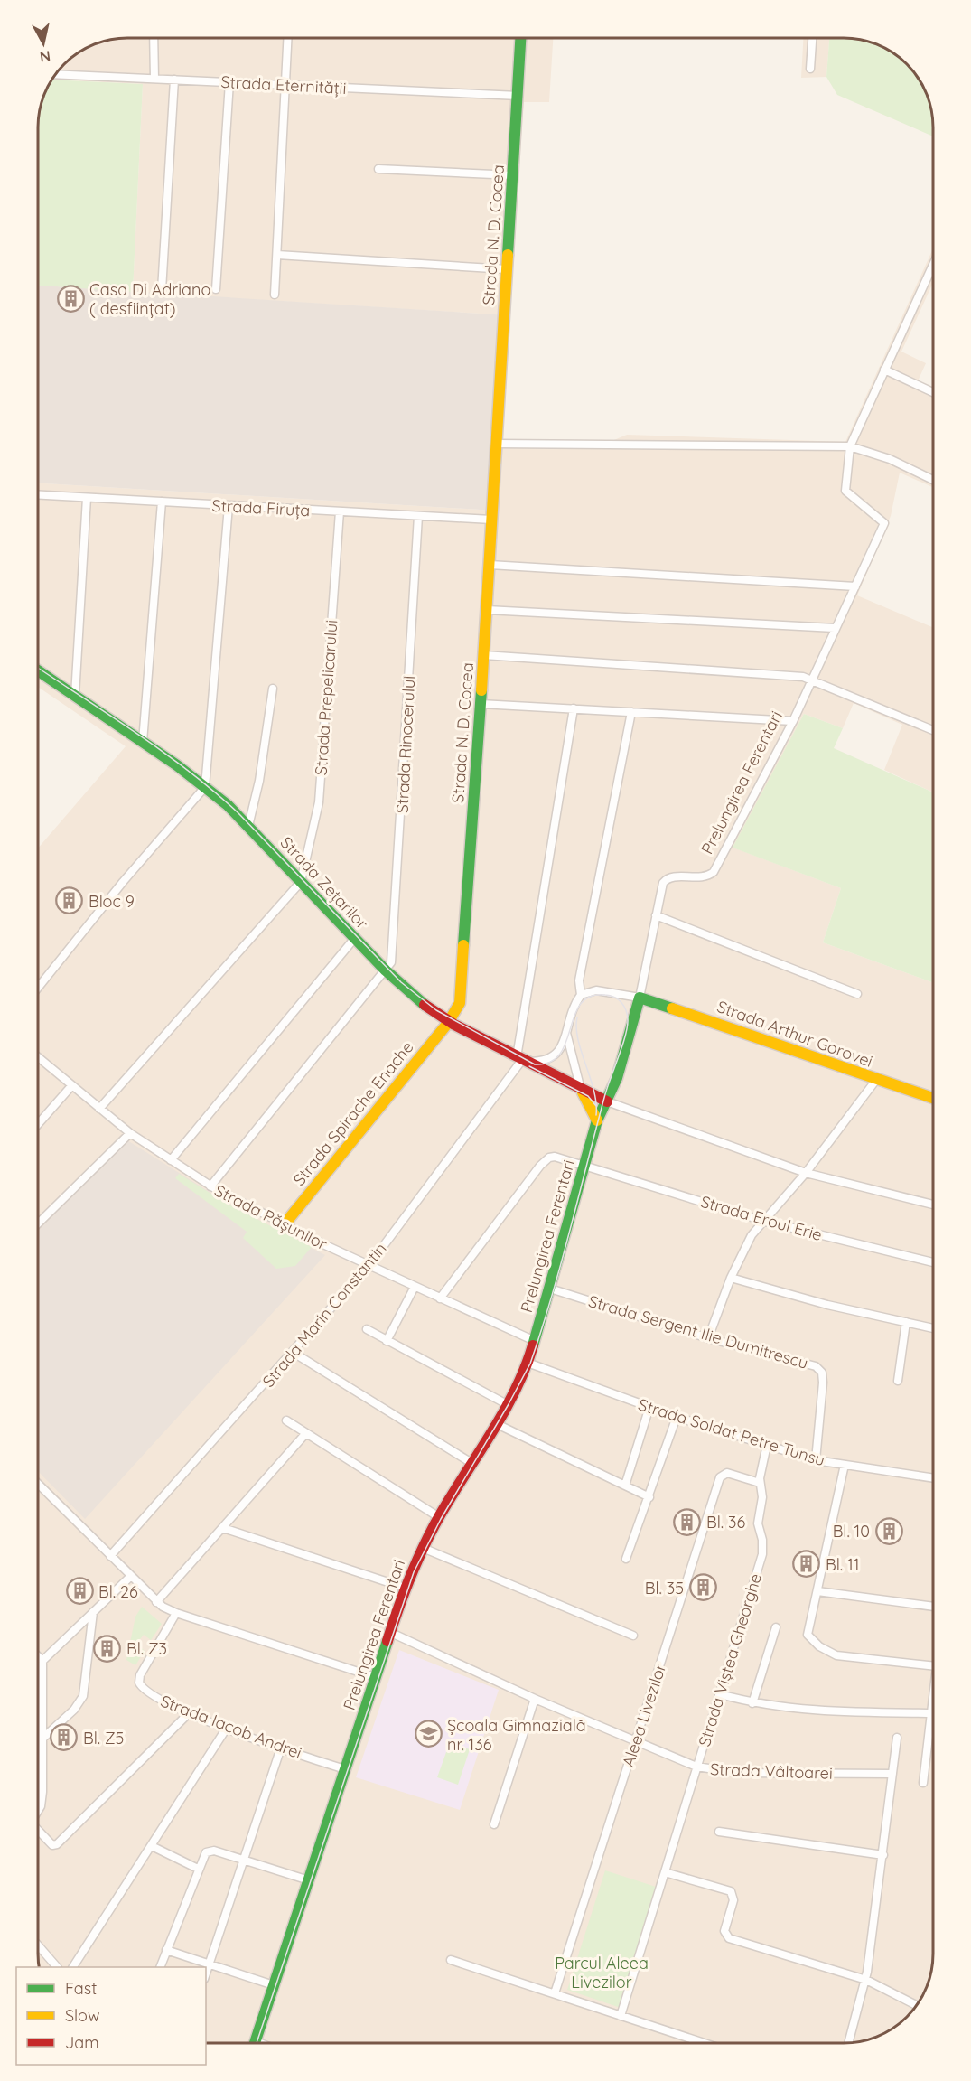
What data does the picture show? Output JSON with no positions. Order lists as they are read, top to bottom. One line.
{"streets":{"main road":["Strada N. D. Cocea","Prelungirea Ferentari","Strada Zețarilor","Strada Arthur Gorovei","Strada Spirache Enache"],"street":["Strada Eternității","Strada Firuța","Strada Prepelicarului","Strada Rinocerului","Strada Pășunilor","Strada Eroul Erie","Strada Marin Constantin","Strada Sergent Ilie Dumitrescu","Strada Soldat Petre Tunsu","Strada Viștea Gheorghe","Aleea Livezilor","Strada Iacob Andrei","Strada Vâltoarei"]},"crossings":[["Strada Eternității","Strada N. D. Cocea"],["Strada N. D. Cocea","Strada Firuța"],["Strada N. D. Cocea","Strada Zețarilor"],["Strada N. D. Cocea","Strada Spirache Enache"],["Strada Firuța","Strada Prepelicarului"],["Strada Firuța","Strada Rinocerului"],["Strada Prepelicarului","Strada Zețarilor"],["Strada Rinocerului","Strada Zețarilor"],["Prelungirea Ferentari","Strada Zețarilor"],["Prelungirea Ferentari","Strada Arthur Gorovei"],["Prelungirea Ferentari","Strada Pășunilor"],["Prelungirea Ferentari","Strada Eroul Erie"],["Prelungirea Ferentari","Strada Sergent Ilie Dumitrescu"],["Prelungirea Ferentari","Strada Soldat Petre Tunsu"],["Prelungirea Ferentari","Strada Iacob Andrei"],["Prelungirea Ferentari","Strada Vâltoarei"],["Strada Zețarilor","Strada Spirache Enache"],["Strada Zețarilor","Strada Marin Constantin"],["Strada Spirache Enache","Strada Pășunilor"],["Strada Pășunilor","Strada Eroul Erie"],["Strada Pășunilor","Strada Marin Constantin"],["Strada Sergent Ilie Dumitrescu","Strada Soldat Petre Tunsu"],["Strada Soldat Petre Tunsu","Strada Viștea Gheorghe"],["Strada Viștea Gheorghe","Aleea Livezilor"],["Strada Viștea Gheorghe","Strada Vâltoarei"],["Aleea Livezilor","Strada Vâltoarei"]],"parks":["Parcul Aleea Livezilor"],"places":{"building":["Casa Di Adriano ( desființat)","Bloc 9","Bl. 36","Bl. 10","Bl. 11","Bl. 35","Bl. 26","Bl. Z3","Bl. Z5"],"school or university":["Școala Gimnazială nr. 136"]},"legend":["Fast","Slow","Jam"],"north":"bottom"}
